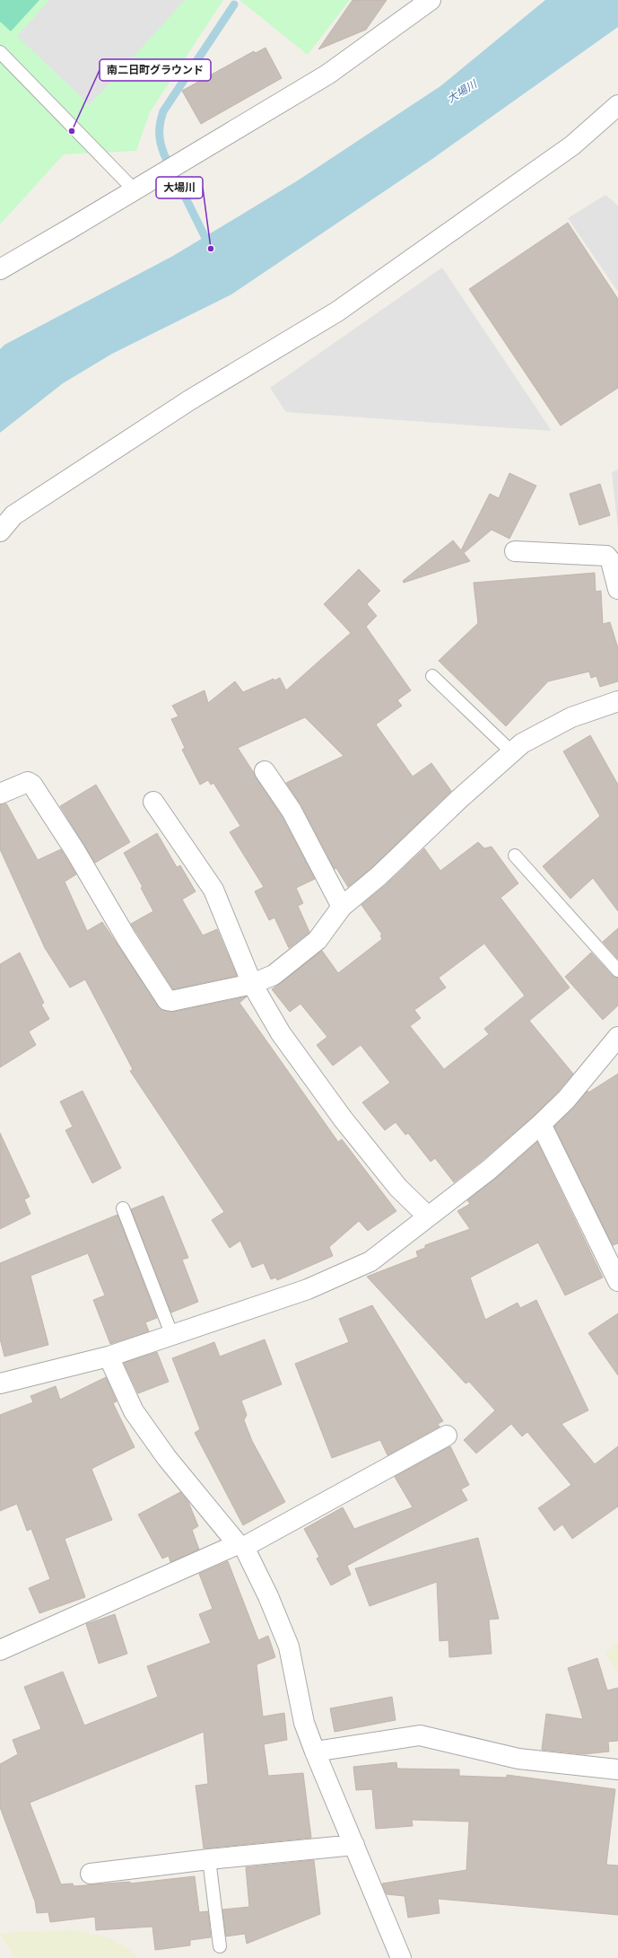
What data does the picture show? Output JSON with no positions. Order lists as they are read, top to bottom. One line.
{"water":["大場川"],"places":["南二日町グラウンド","大場川"]}
